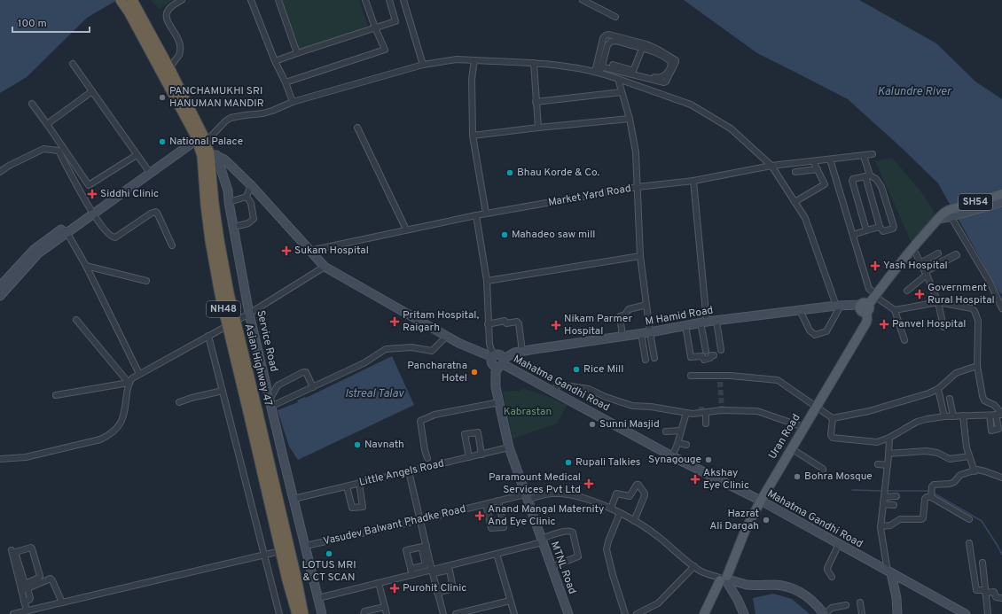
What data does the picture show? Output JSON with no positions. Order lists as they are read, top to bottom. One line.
{"streets":{"highway":["NH48","Asian Highway 47"],"main road":["SH54","Uran Road"],"street":["Market Yard Road","M Hamid Road","Service Road","Mahatma Gandhi Road","Little Angels Road","Vasudev Balwant Phadke Road","MTNL Road"]},"crossings":[["NH48","Asian Highway 47"],["M Hamid Road","Mahatma Gandhi Road"],["M Hamid Road","Uran Road"],["M Hamid Road","MTNL Road"],["Service Road","Asian Highway 47"],["Service Road","Little Angels Road"],["Service Road","Vasudev Balwant Phadke Road"],["Mahatma Gandhi Road","Uran Road"],["Mahatma Gandhi Road","MTNL Road"],["Uran Road","Vasudev Balwant Phadke Road"],["Little Angels Road","MTNL Road"],["Vasudev Balwant Phadke Road","MTNL Road"]],"water":["Kalundre River","Istreal Talav"],"parks":["Kabrastan"],"places":{"other":["PANCHAMUKHI SRI HANUMAN MANDIR","National Palace","Bhau Korde & Co.","Mahadeo saw mill","Rice Mill","Pancharatna Hotel","Sunni Masjid","Navnath","Synagouge","Rupali Talkies","Bohra Mosque","Hazrat Ali Dargah","LOTUS MRI & CT SCAN"],"health":["Siddhi Clinic","Sukam Hospital","Yash Hospital","Government Rural Hospital","Pritam Hospital, Raigarh","Panvel Hospital","Nikam Parmer Hospital","Akshay Eye Clinic","Paramount Medical Services Pvt Ltd","Anand Mangal Maternity And Eye Clinic","Purohit Clinic"]},"scale_bar":"100 m"}
